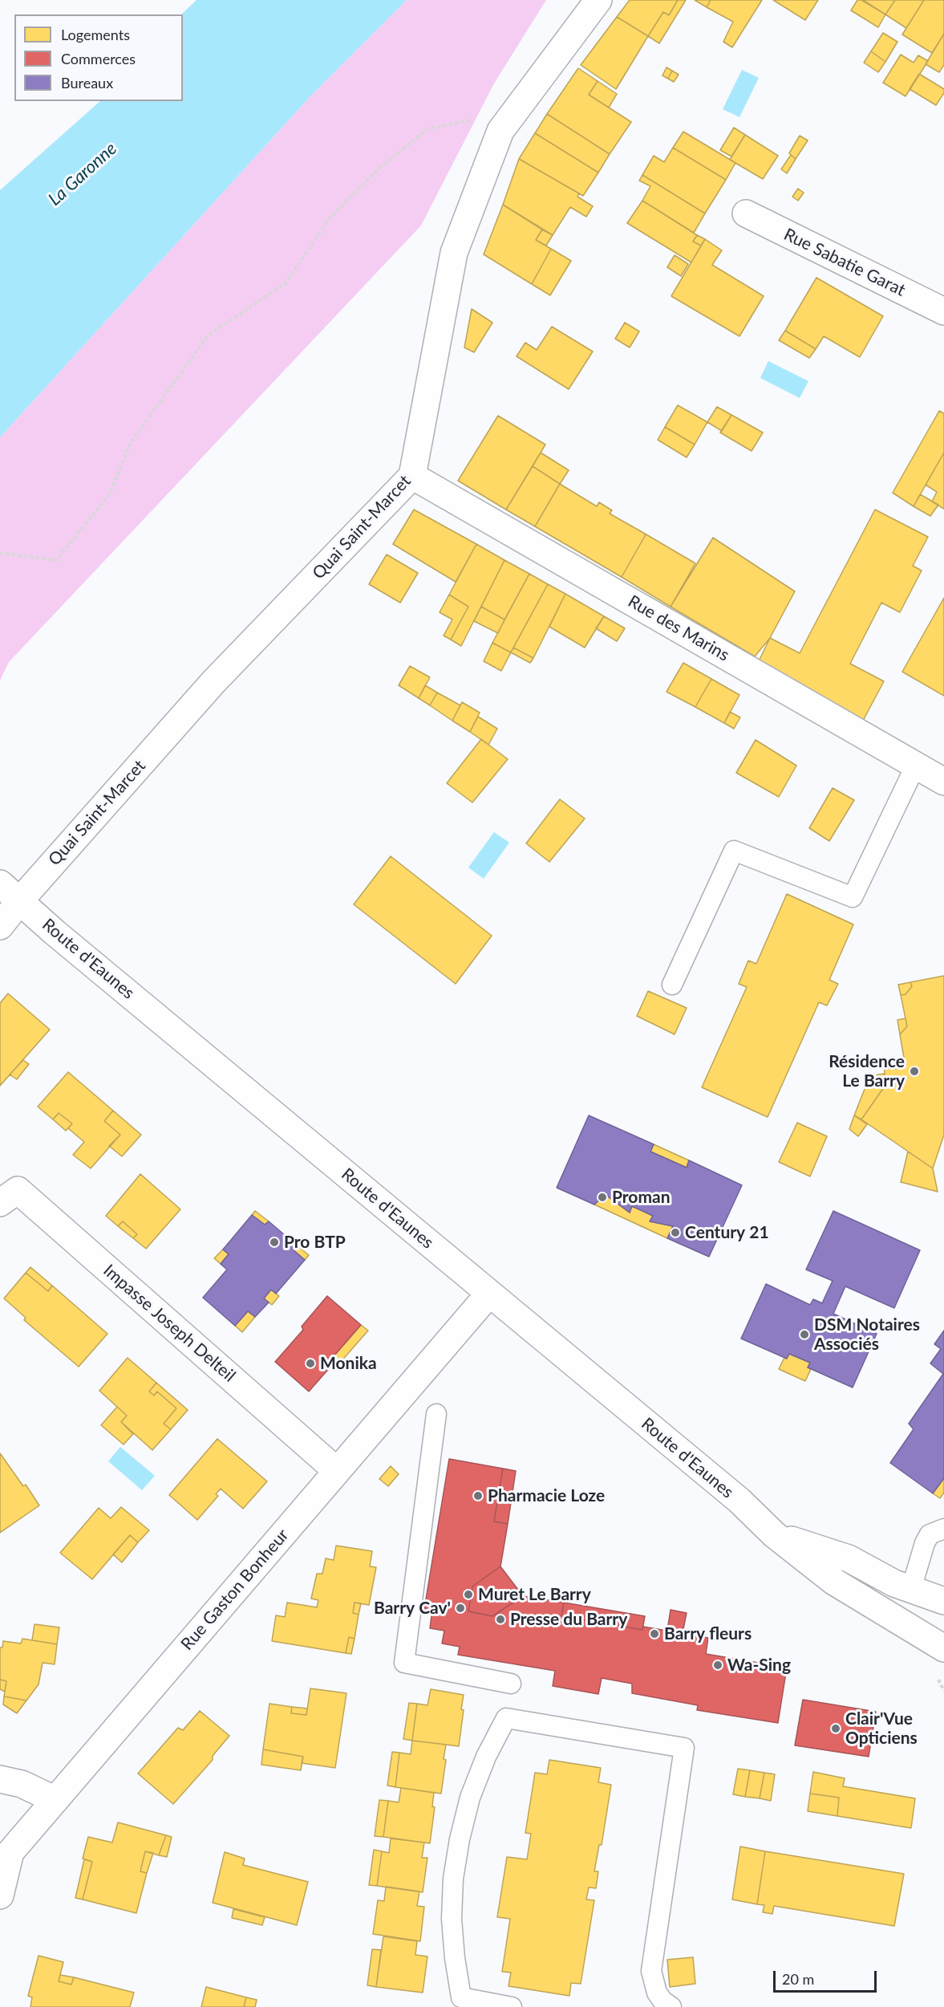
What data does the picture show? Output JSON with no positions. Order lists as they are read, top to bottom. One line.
{"streets":{"street":["Rue Sabatie Garat","Quai Saint-Marcet","Rue des Marins","Route d'Eaunes","Impasse Joseph Delteil","Rue Gaston Bonheur"]},"crossings":[["Quai Saint-Marcet","Rue des Marins"],["Quai Saint-Marcet","Route d'Eaunes"],["Route d'Eaunes","Rue Gaston Bonheur"],["Impasse Joseph Delteil","Rue Gaston Bonheur"]],"water":["La Garonne"],"places":["Résidence Le Barry","Proman","Century 21","Pro BTP","DSM Notaires Associés","Monika","Pharmacie Loze","Muret Le Barry","Barry Cav'","Presse du Barry","Barry fleurs","Wa-Sing","Clair'Vue Opticiens"],"legend":["Logements","Commerces","Bureaux"],"scale_bar":"20 m"}
